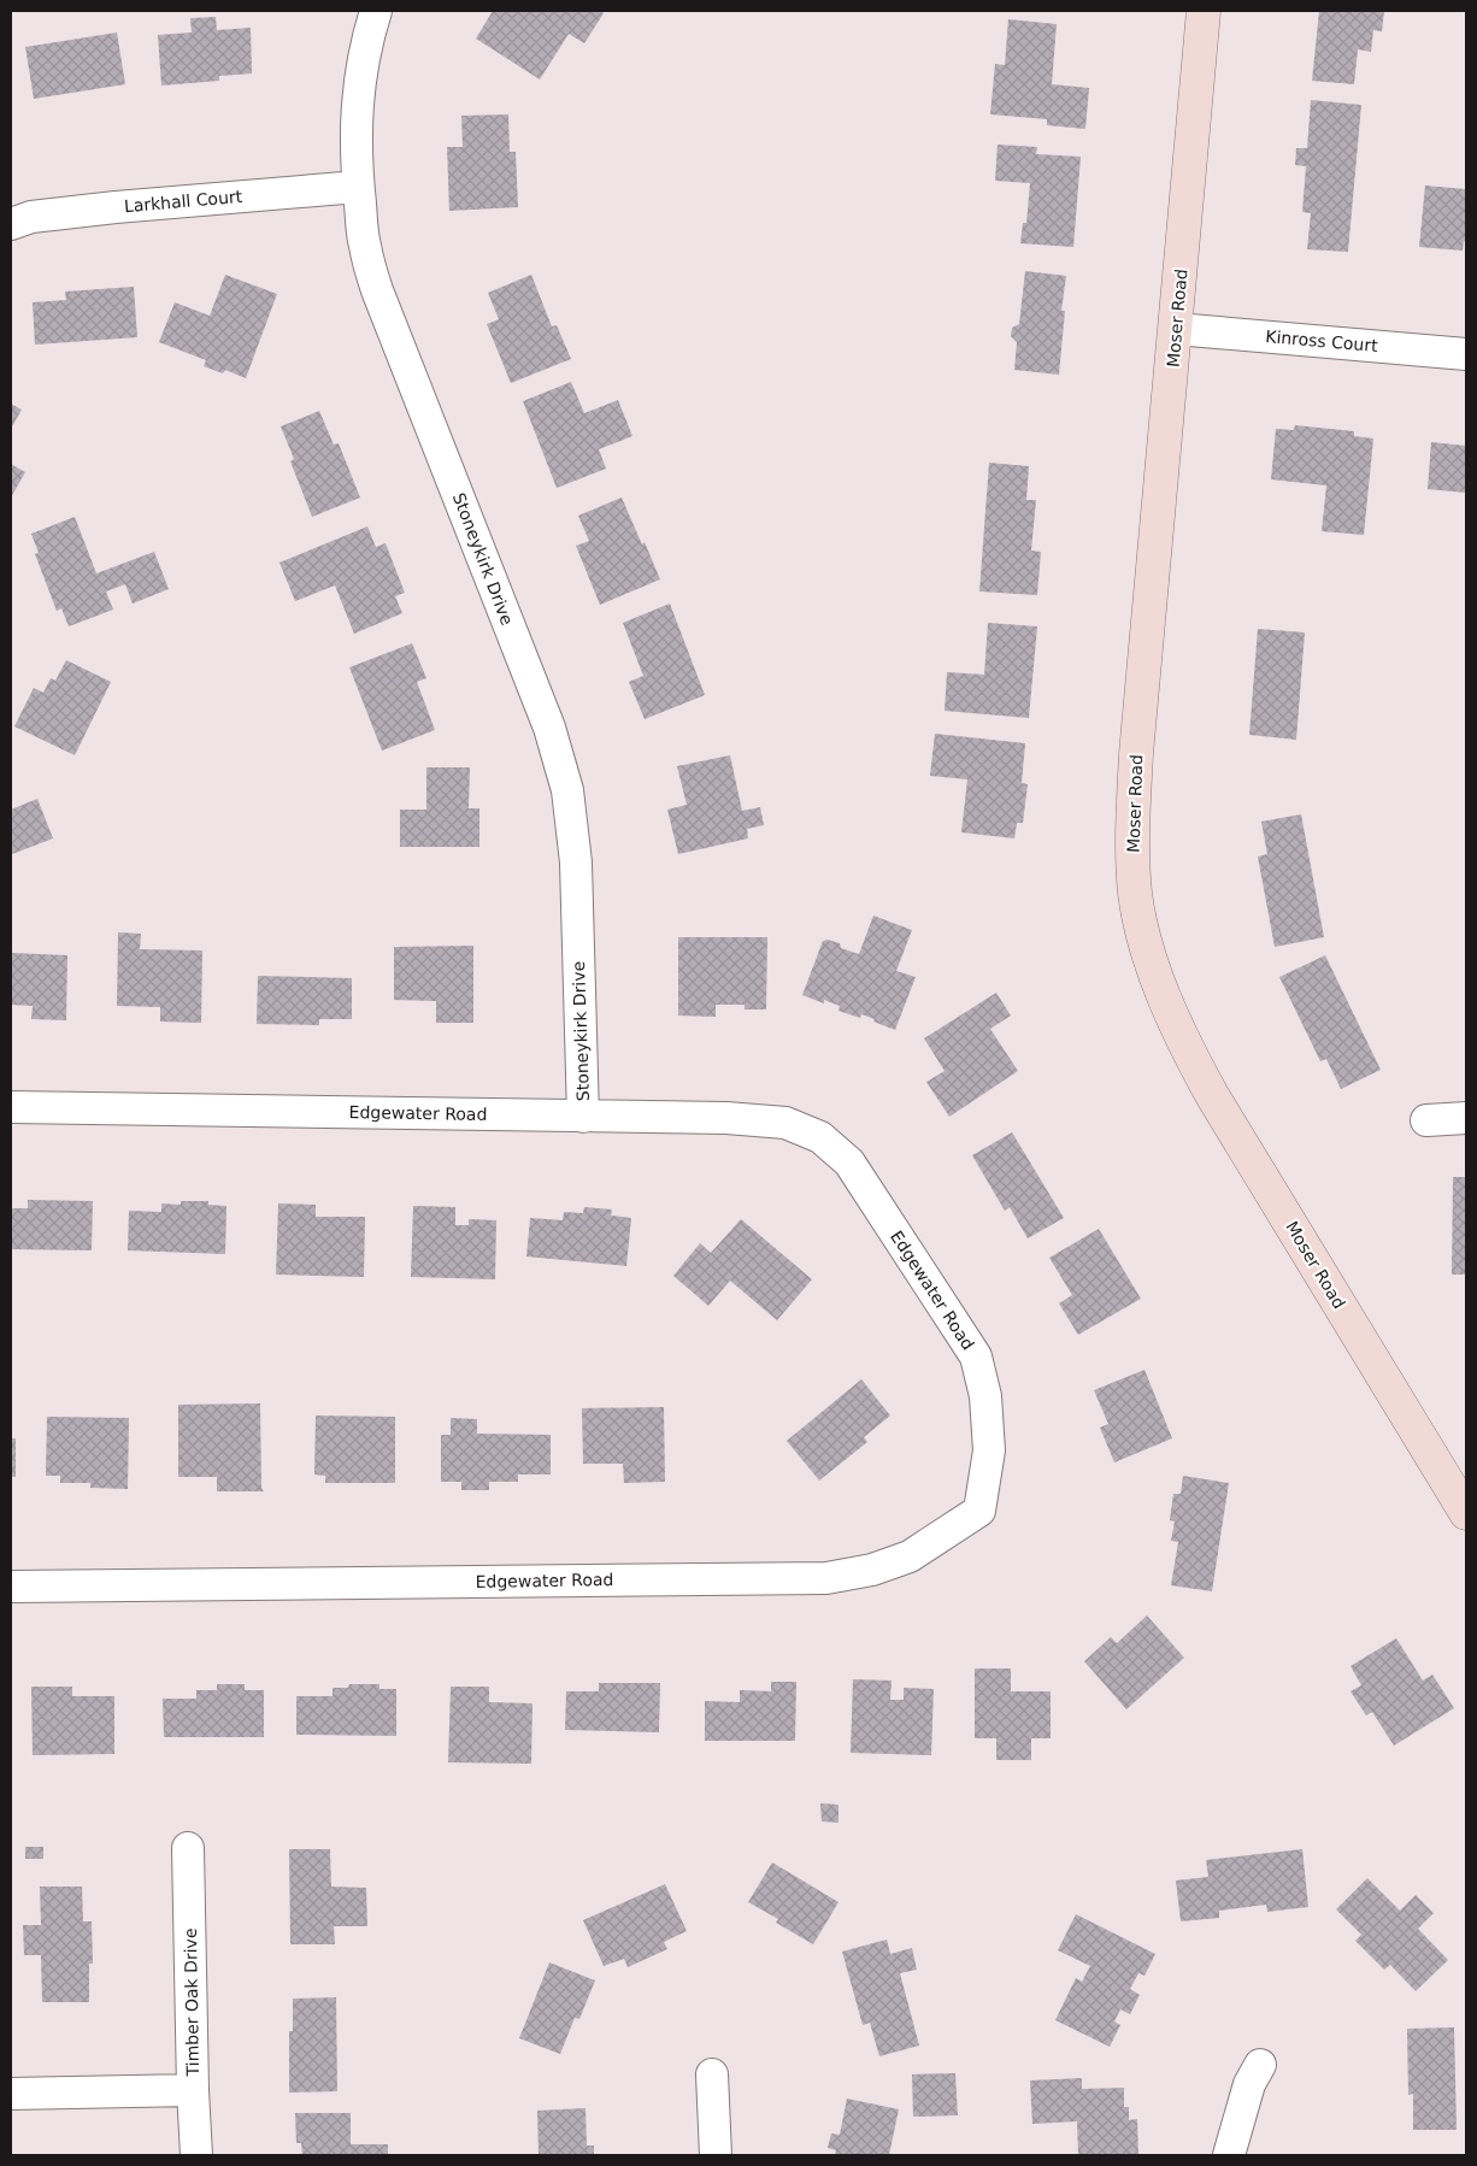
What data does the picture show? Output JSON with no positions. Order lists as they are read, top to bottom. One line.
{"streets":{"street":["Larkhall Court","Moser Road","Kinross Court","Stoneykirk Drive","Edgewater Road","Timber Oak Drive"]},"crossings":[["Larkhall Court","Stoneykirk Drive"],["Moser Road","Kinross Court"],["Stoneykirk Drive","Edgewater Road"]]}
